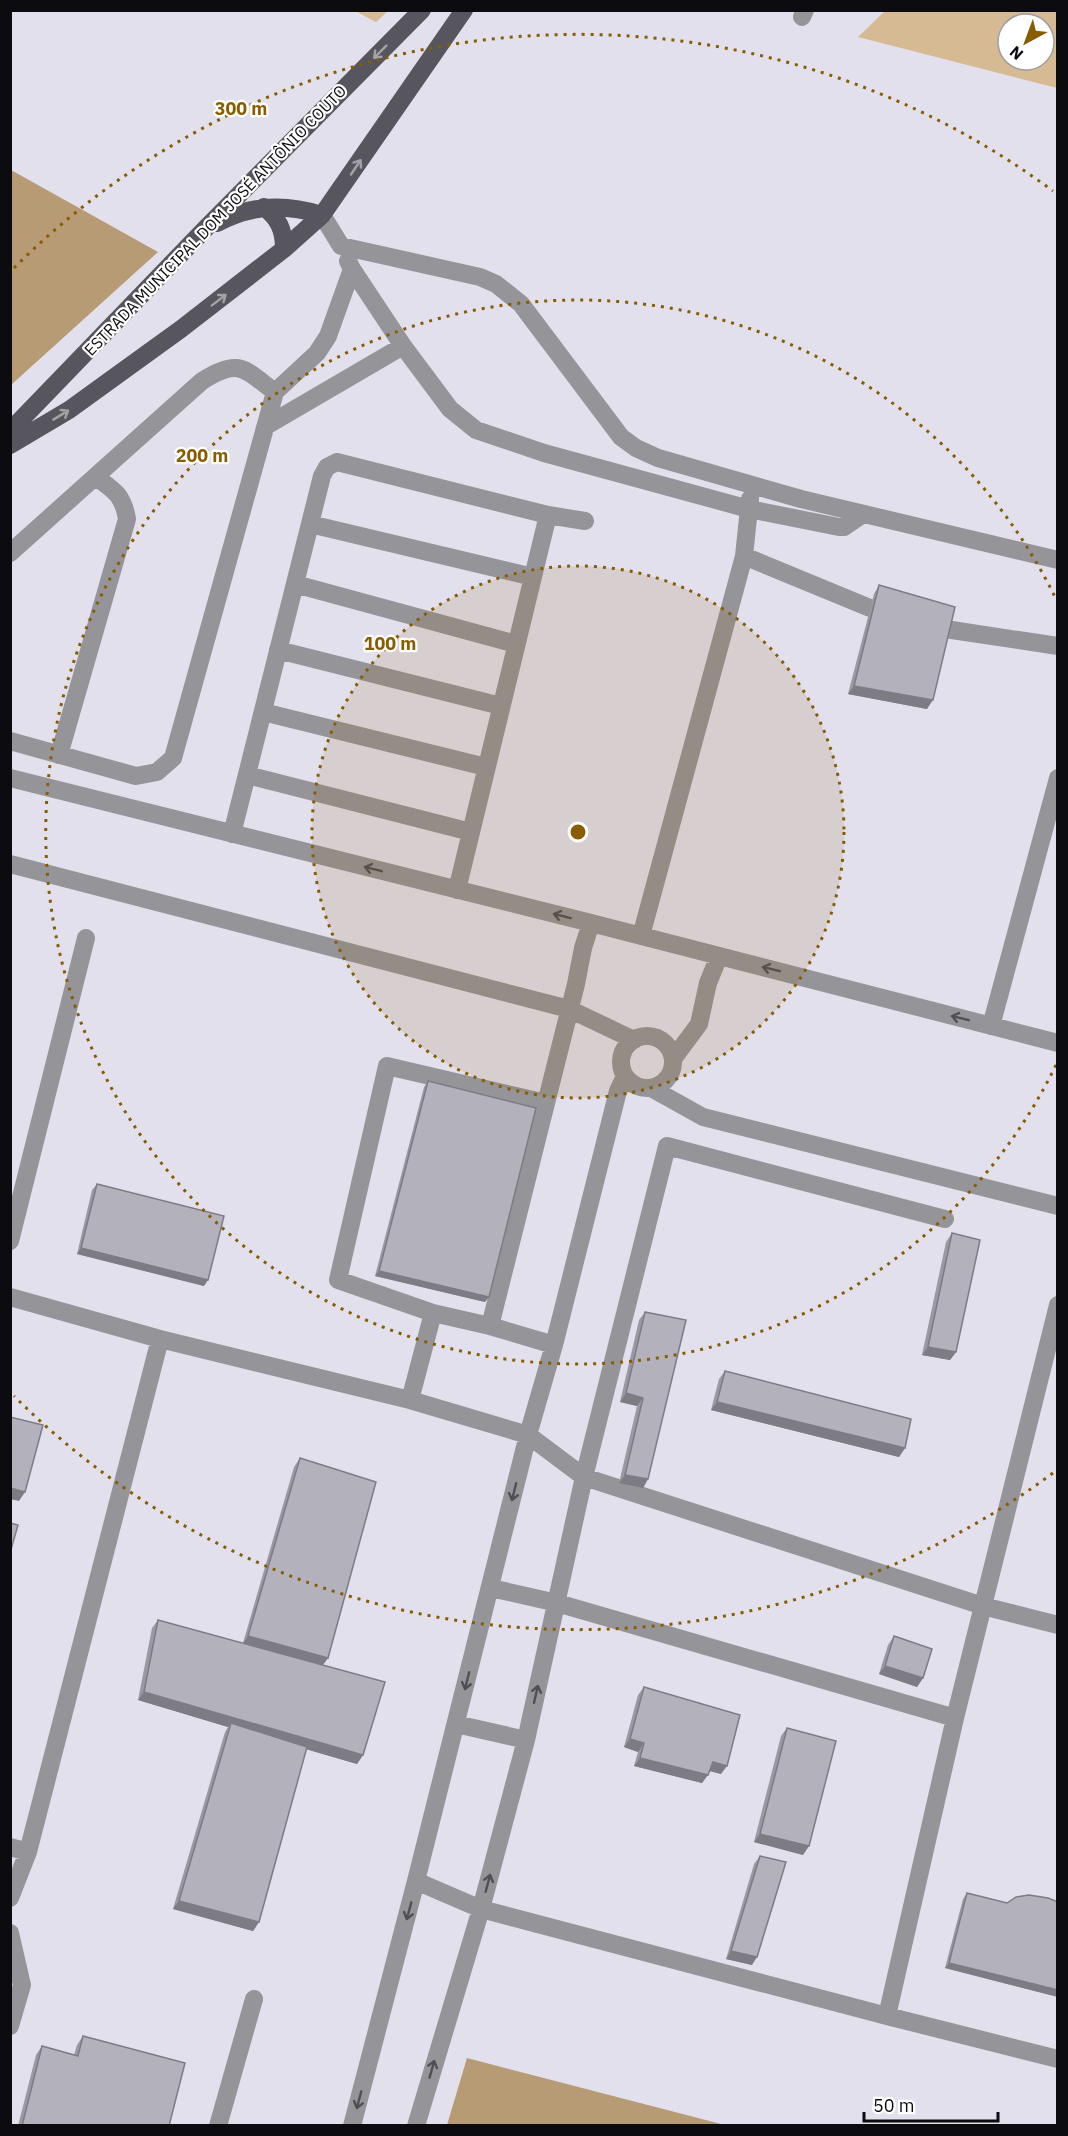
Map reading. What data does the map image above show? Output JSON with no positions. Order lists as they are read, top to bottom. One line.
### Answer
{"streets":{"main road":["ESTRADA MUNICIPAL DOM JOSÉ ANTÔNIO COUTO"]},"scale_bar":"50 m","north":"bottom left","rings":["300 m","200 m","100 m"]}
